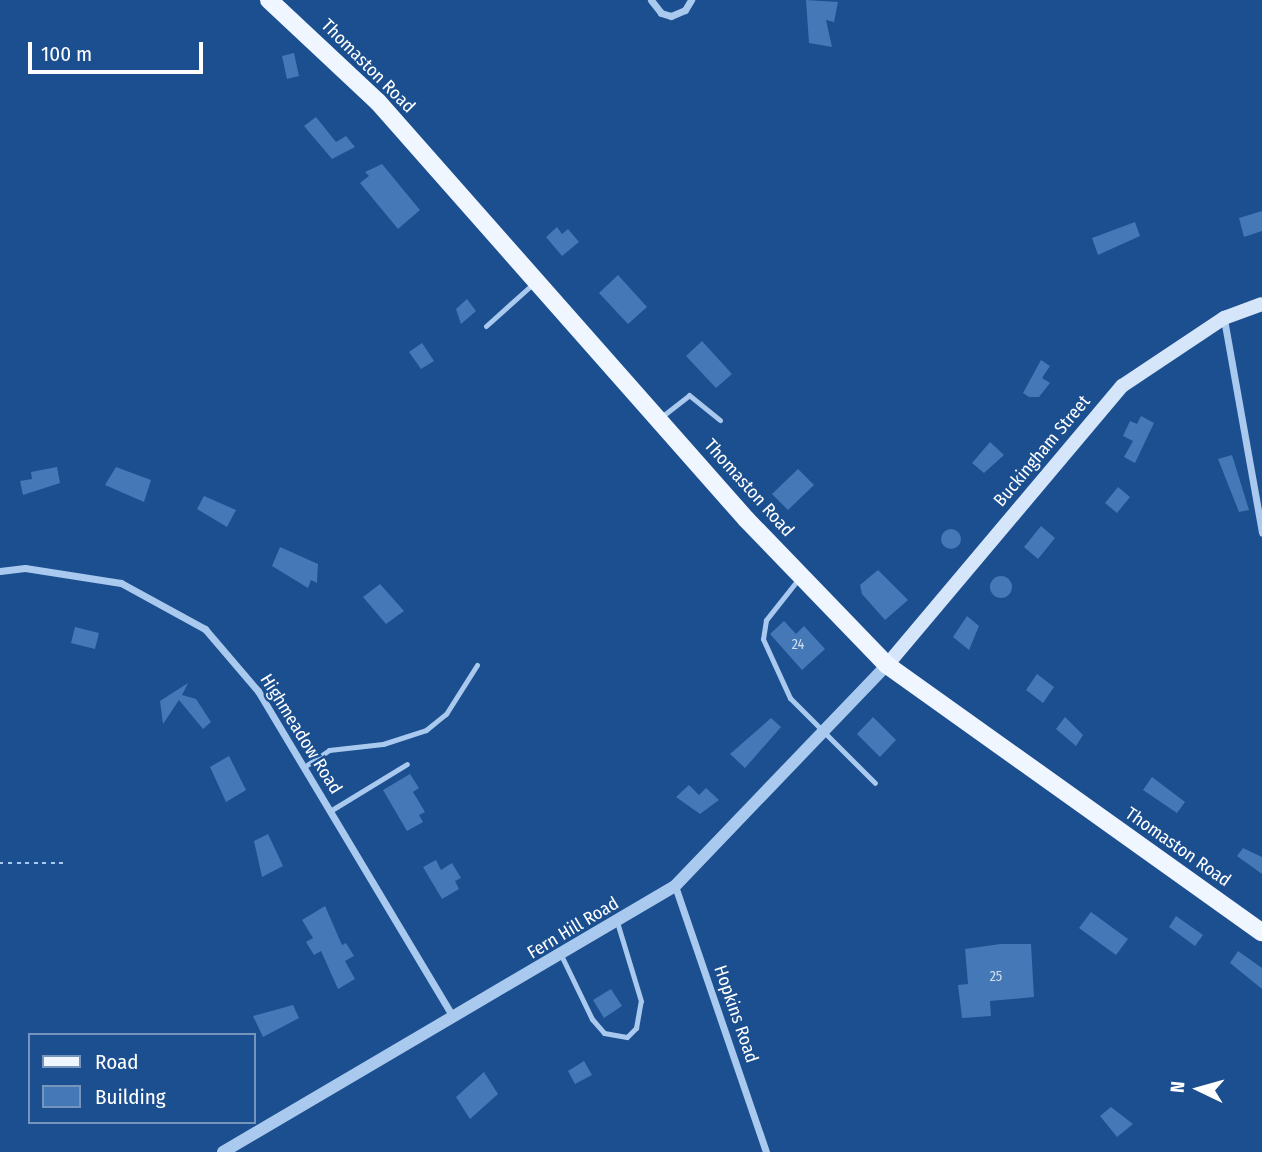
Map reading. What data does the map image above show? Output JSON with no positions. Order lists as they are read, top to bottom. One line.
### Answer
{"streets":{"main road":["Thomaston Road","Buckingham Street"],"street":["Highmeadow Road","Fern Hill Road","Hopkins Road"]},"crossings":[["Thomaston Road","Buckingham Street"],["Thomaston Road","Fern Hill Road"],["Buckingham Street","Fern Hill Road"],["Highmeadow Road","Fern Hill Road"],["Fern Hill Road","Hopkins Road"]],"house_numbers":["24","25"],"legend":["Road","Building"],"scale_bar":"100 m","north":"left"}
